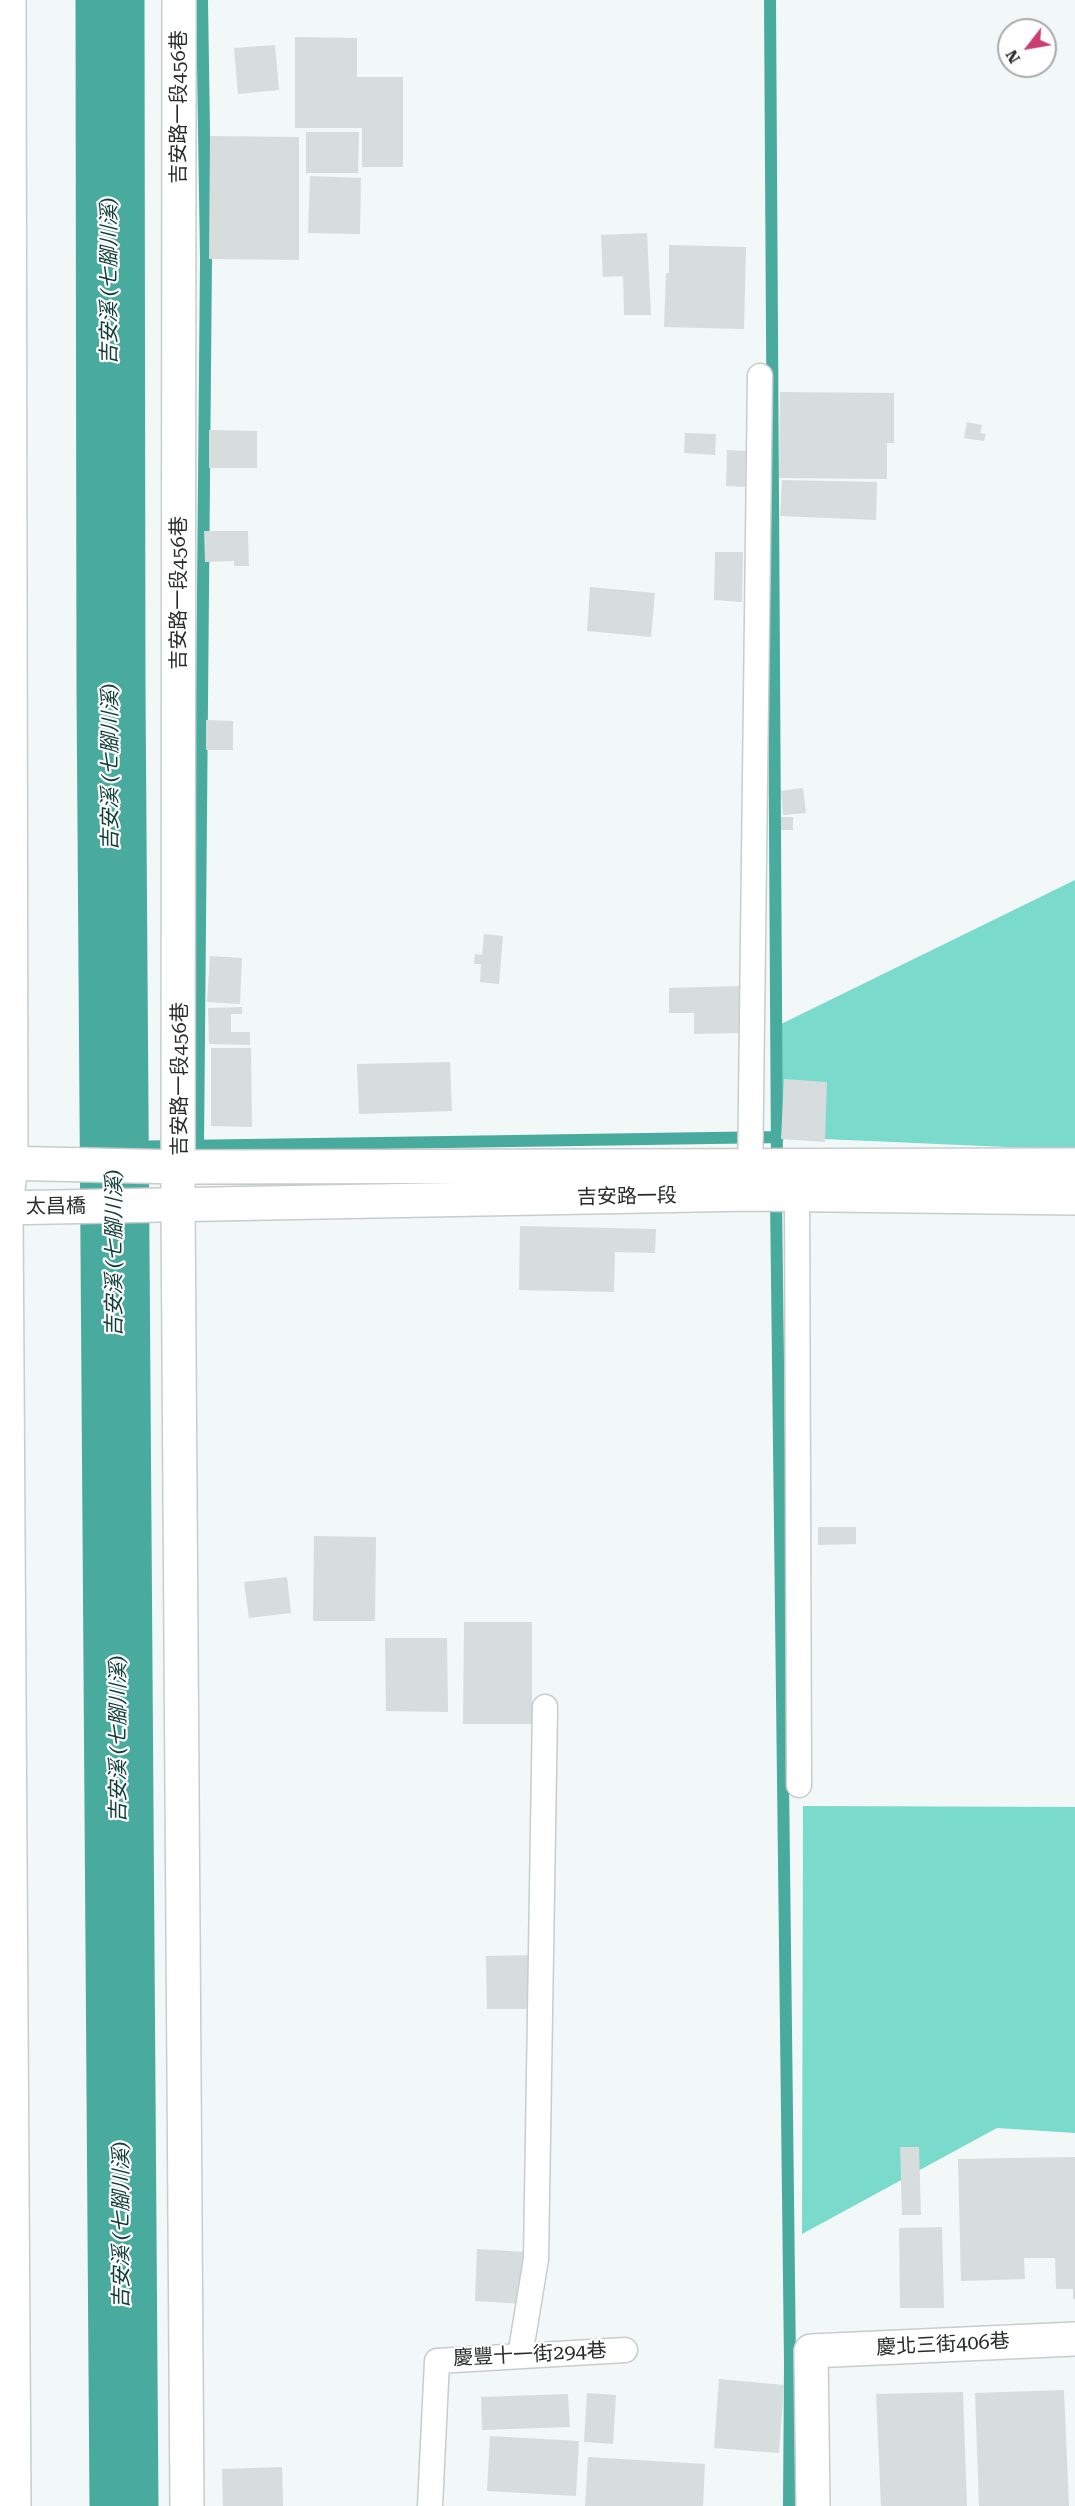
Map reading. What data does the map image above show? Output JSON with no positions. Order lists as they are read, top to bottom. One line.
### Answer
{"streets":{"street":["吉安路一段456巷","吉安路一段","太昌橋","慶北三街406巷"],"lane":["慶豐十一街294巷"]},"crossings":[["吉安路一段456巷","吉安路一段"],["吉安路一段456巷","太昌橋"],["吉安路一段","太昌橋"]],"water":["吉安溪 (七腳川溪)"],"north":"bottom left"}
